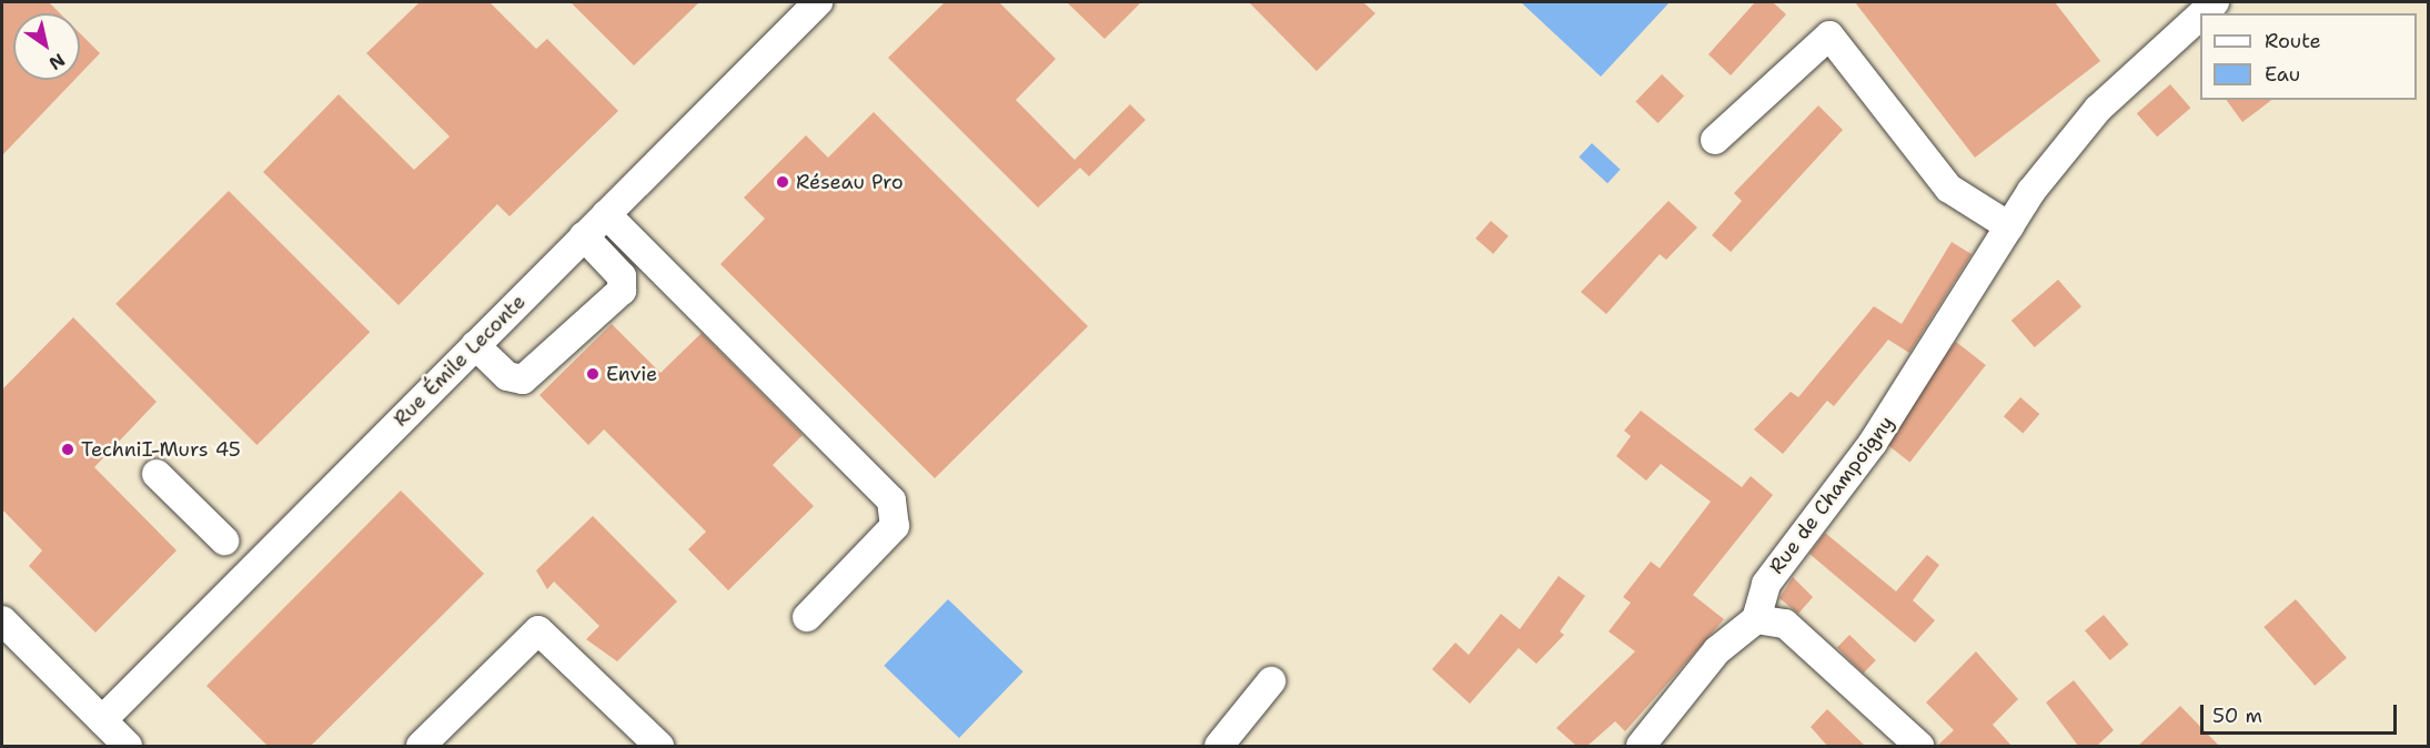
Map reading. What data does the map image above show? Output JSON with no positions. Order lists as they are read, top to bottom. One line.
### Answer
{"streets":{"street":["Rue Émile Leconte","Rue de Champoigny"]},"places":["Réseau Pro","Envie","TechniI-Murs 45"],"legend":["Route","Eau"],"scale_bar":"50 m","north":"bottom right"}
